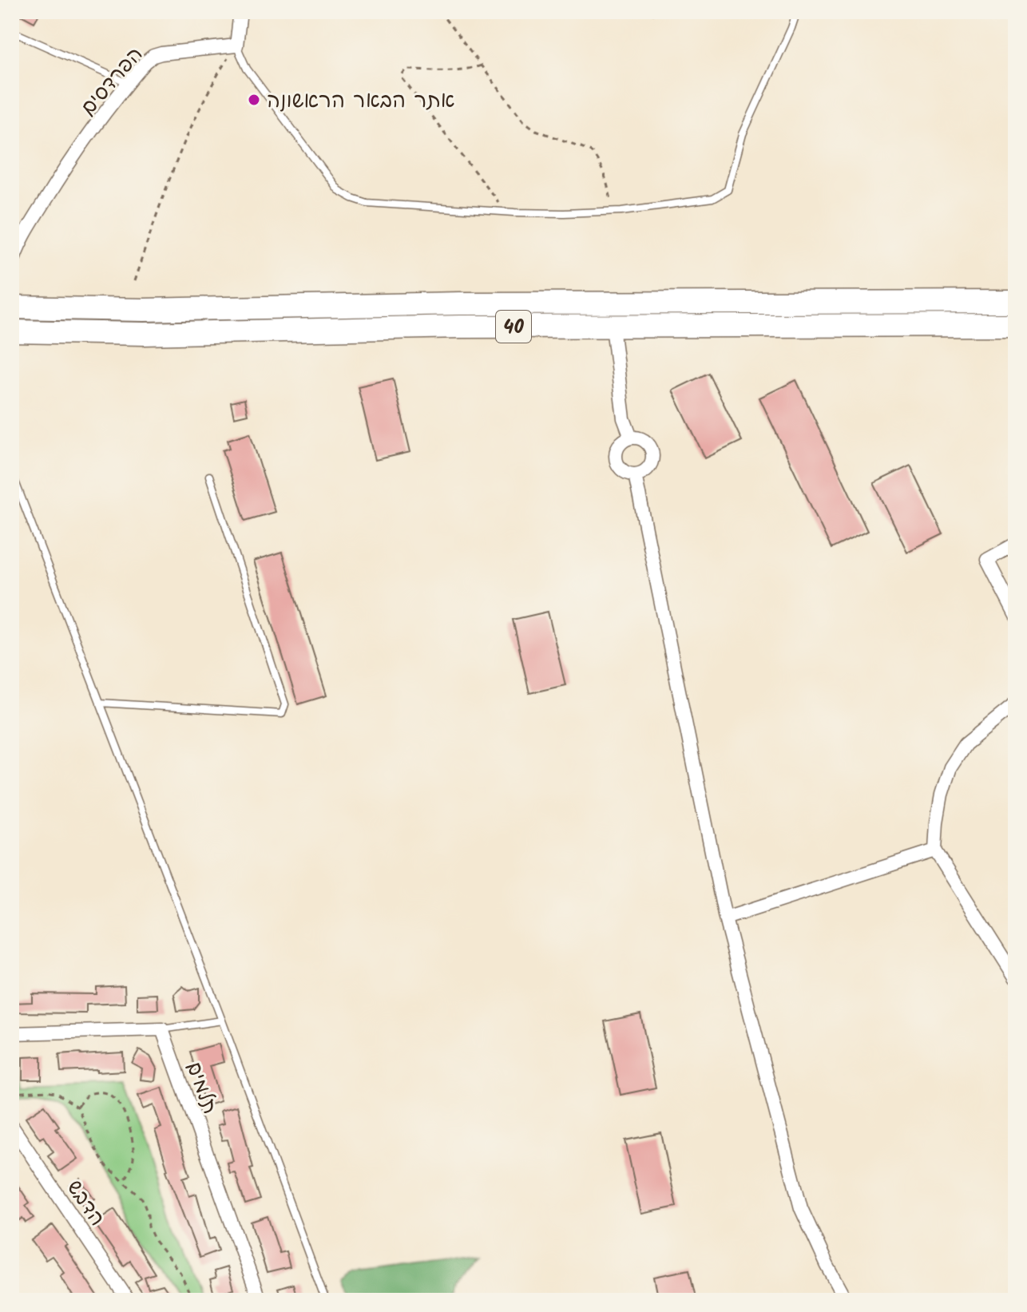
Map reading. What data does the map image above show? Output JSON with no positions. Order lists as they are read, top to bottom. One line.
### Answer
{"streets":{"highway":["40"],"street":["הפרדסים","תלמים","הדבש"]},"places":["אתר הבאר הראשונה"]}
